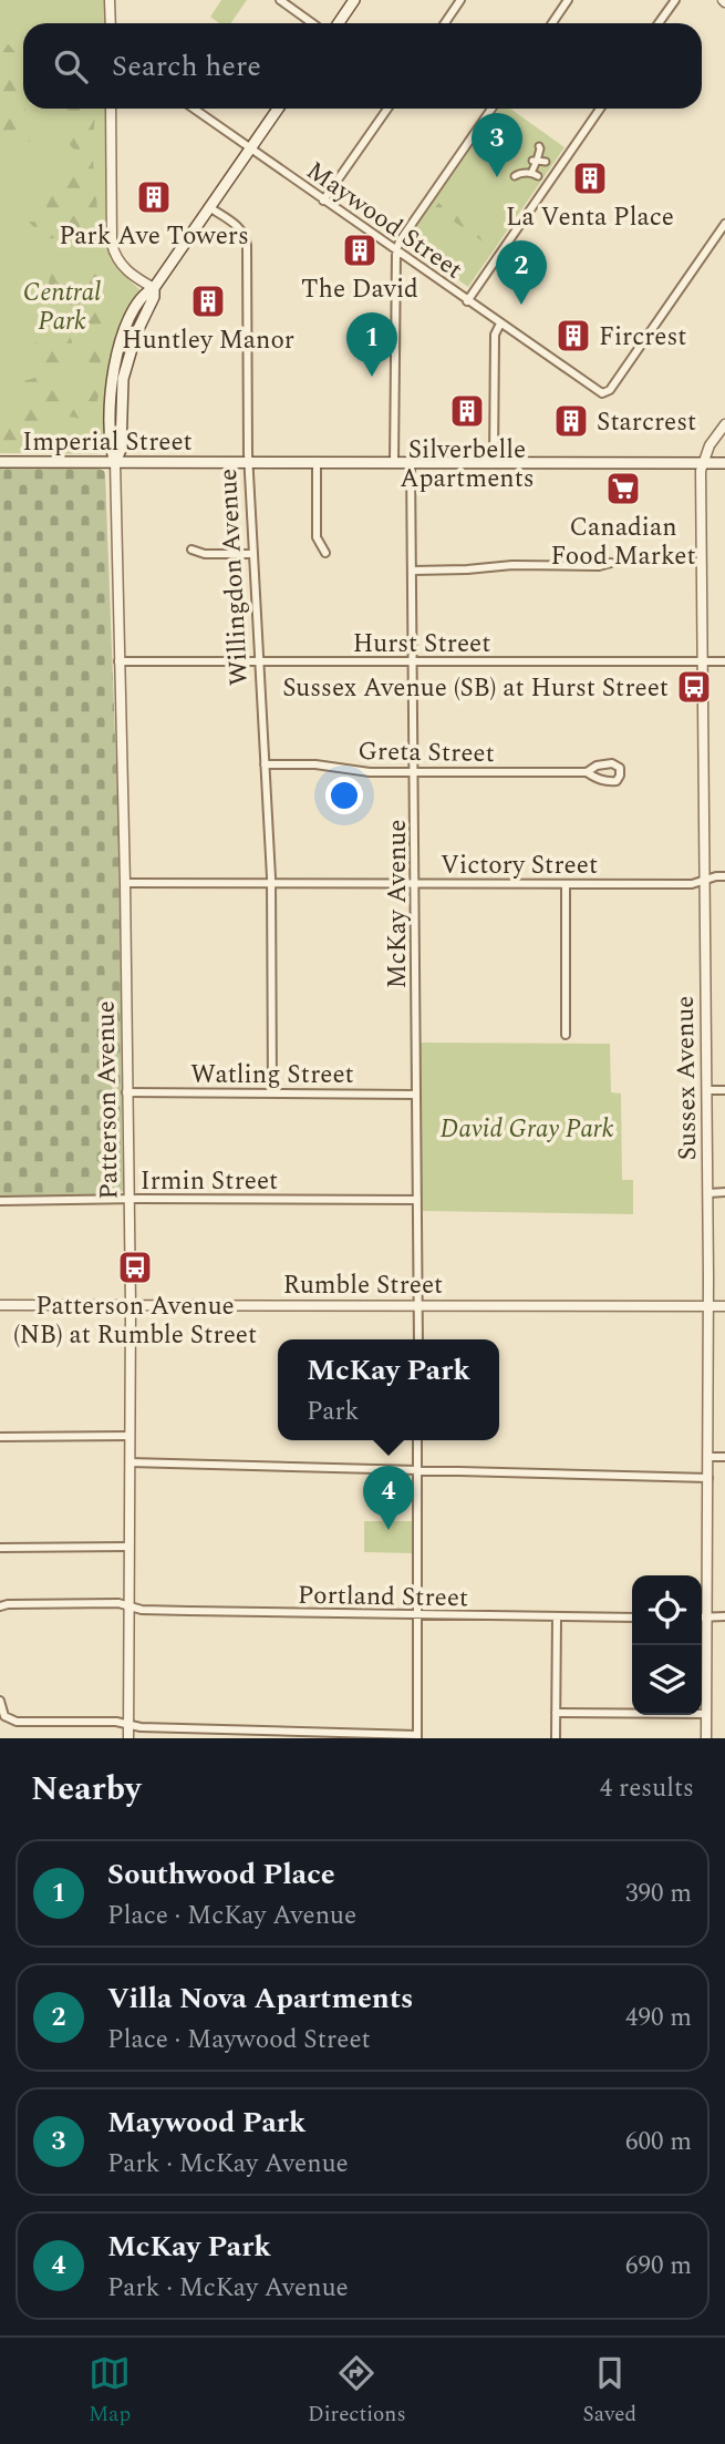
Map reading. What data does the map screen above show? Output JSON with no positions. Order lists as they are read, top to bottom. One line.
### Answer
{"streets":{"main road":["Imperial Street"],"street":["Maywood Street","Willingdon Avenue","Hurst Street","Greta Street","Victory Street","McKay Avenue","Watling Street","Sussex Avenue","Patterson Avenue","Irmin Street","Rumble Street","Portland Street"]},"crossings":[["Imperial Street","Willingdon Avenue"],["Imperial Street","McKay Avenue"],["Imperial Street","Sussex Avenue"],["Imperial Street","Patterson Avenue"],["Willingdon Avenue","Hurst Street"],["Willingdon Avenue","Greta Street"],["Willingdon Avenue","Victory Street"],["Willingdon Avenue","Watling Street"],["Hurst Street","McKay Avenue"],["Hurst Street","Sussex Avenue"],["Hurst Street","Patterson Avenue"],["Greta Street","McKay Avenue"],["Victory Street","McKay Avenue"],["Victory Street","Sussex Avenue"],["Victory Street","Patterson Avenue"],["McKay Avenue","Watling Street"],["McKay Avenue","Irmin Street"],["McKay Avenue","Rumble Street"],["Watling Street","Patterson Avenue"],["Sussex Avenue","Rumble Street"],["Patterson Avenue","Irmin Street"],["Patterson Avenue","Rumble Street"],["Patterson Avenue","Portland Street"]],"parks":["Central Park","David Gray Park"],"places":{"building":["La Venta Place","Park Ave Towers","The David","Huntley Manor","Fircrest","Silverbelle Apartments","Starcrest"],"supermarket":["Canadian Food Market"],"bus stop":["Sussex Avenue (SB) at Hurst Street","Patterson Avenue (NB) at Rumble Street"]},"page":{"search":"Search here","pins":["3","2","1","4"],"popup":["McKay Park","Park"],"heading":["Nearby","4 results"],"list":[{"mark":"1","name":"Southwood Place","note":"Place · McKay Avenue","value":"390 m"},{"mark":"2","name":"Villa Nova Apartments","note":"Place · Maywood Street","value":"490 m"},{"mark":"3","name":"Maywood Park","note":"Park · McKay Avenue","value":"600 m"},{"mark":"4","name":"McKay Park","note":"Park · McKay Avenue","value":"690 m"}],"nav":["Map","Directions","Saved"]}}
